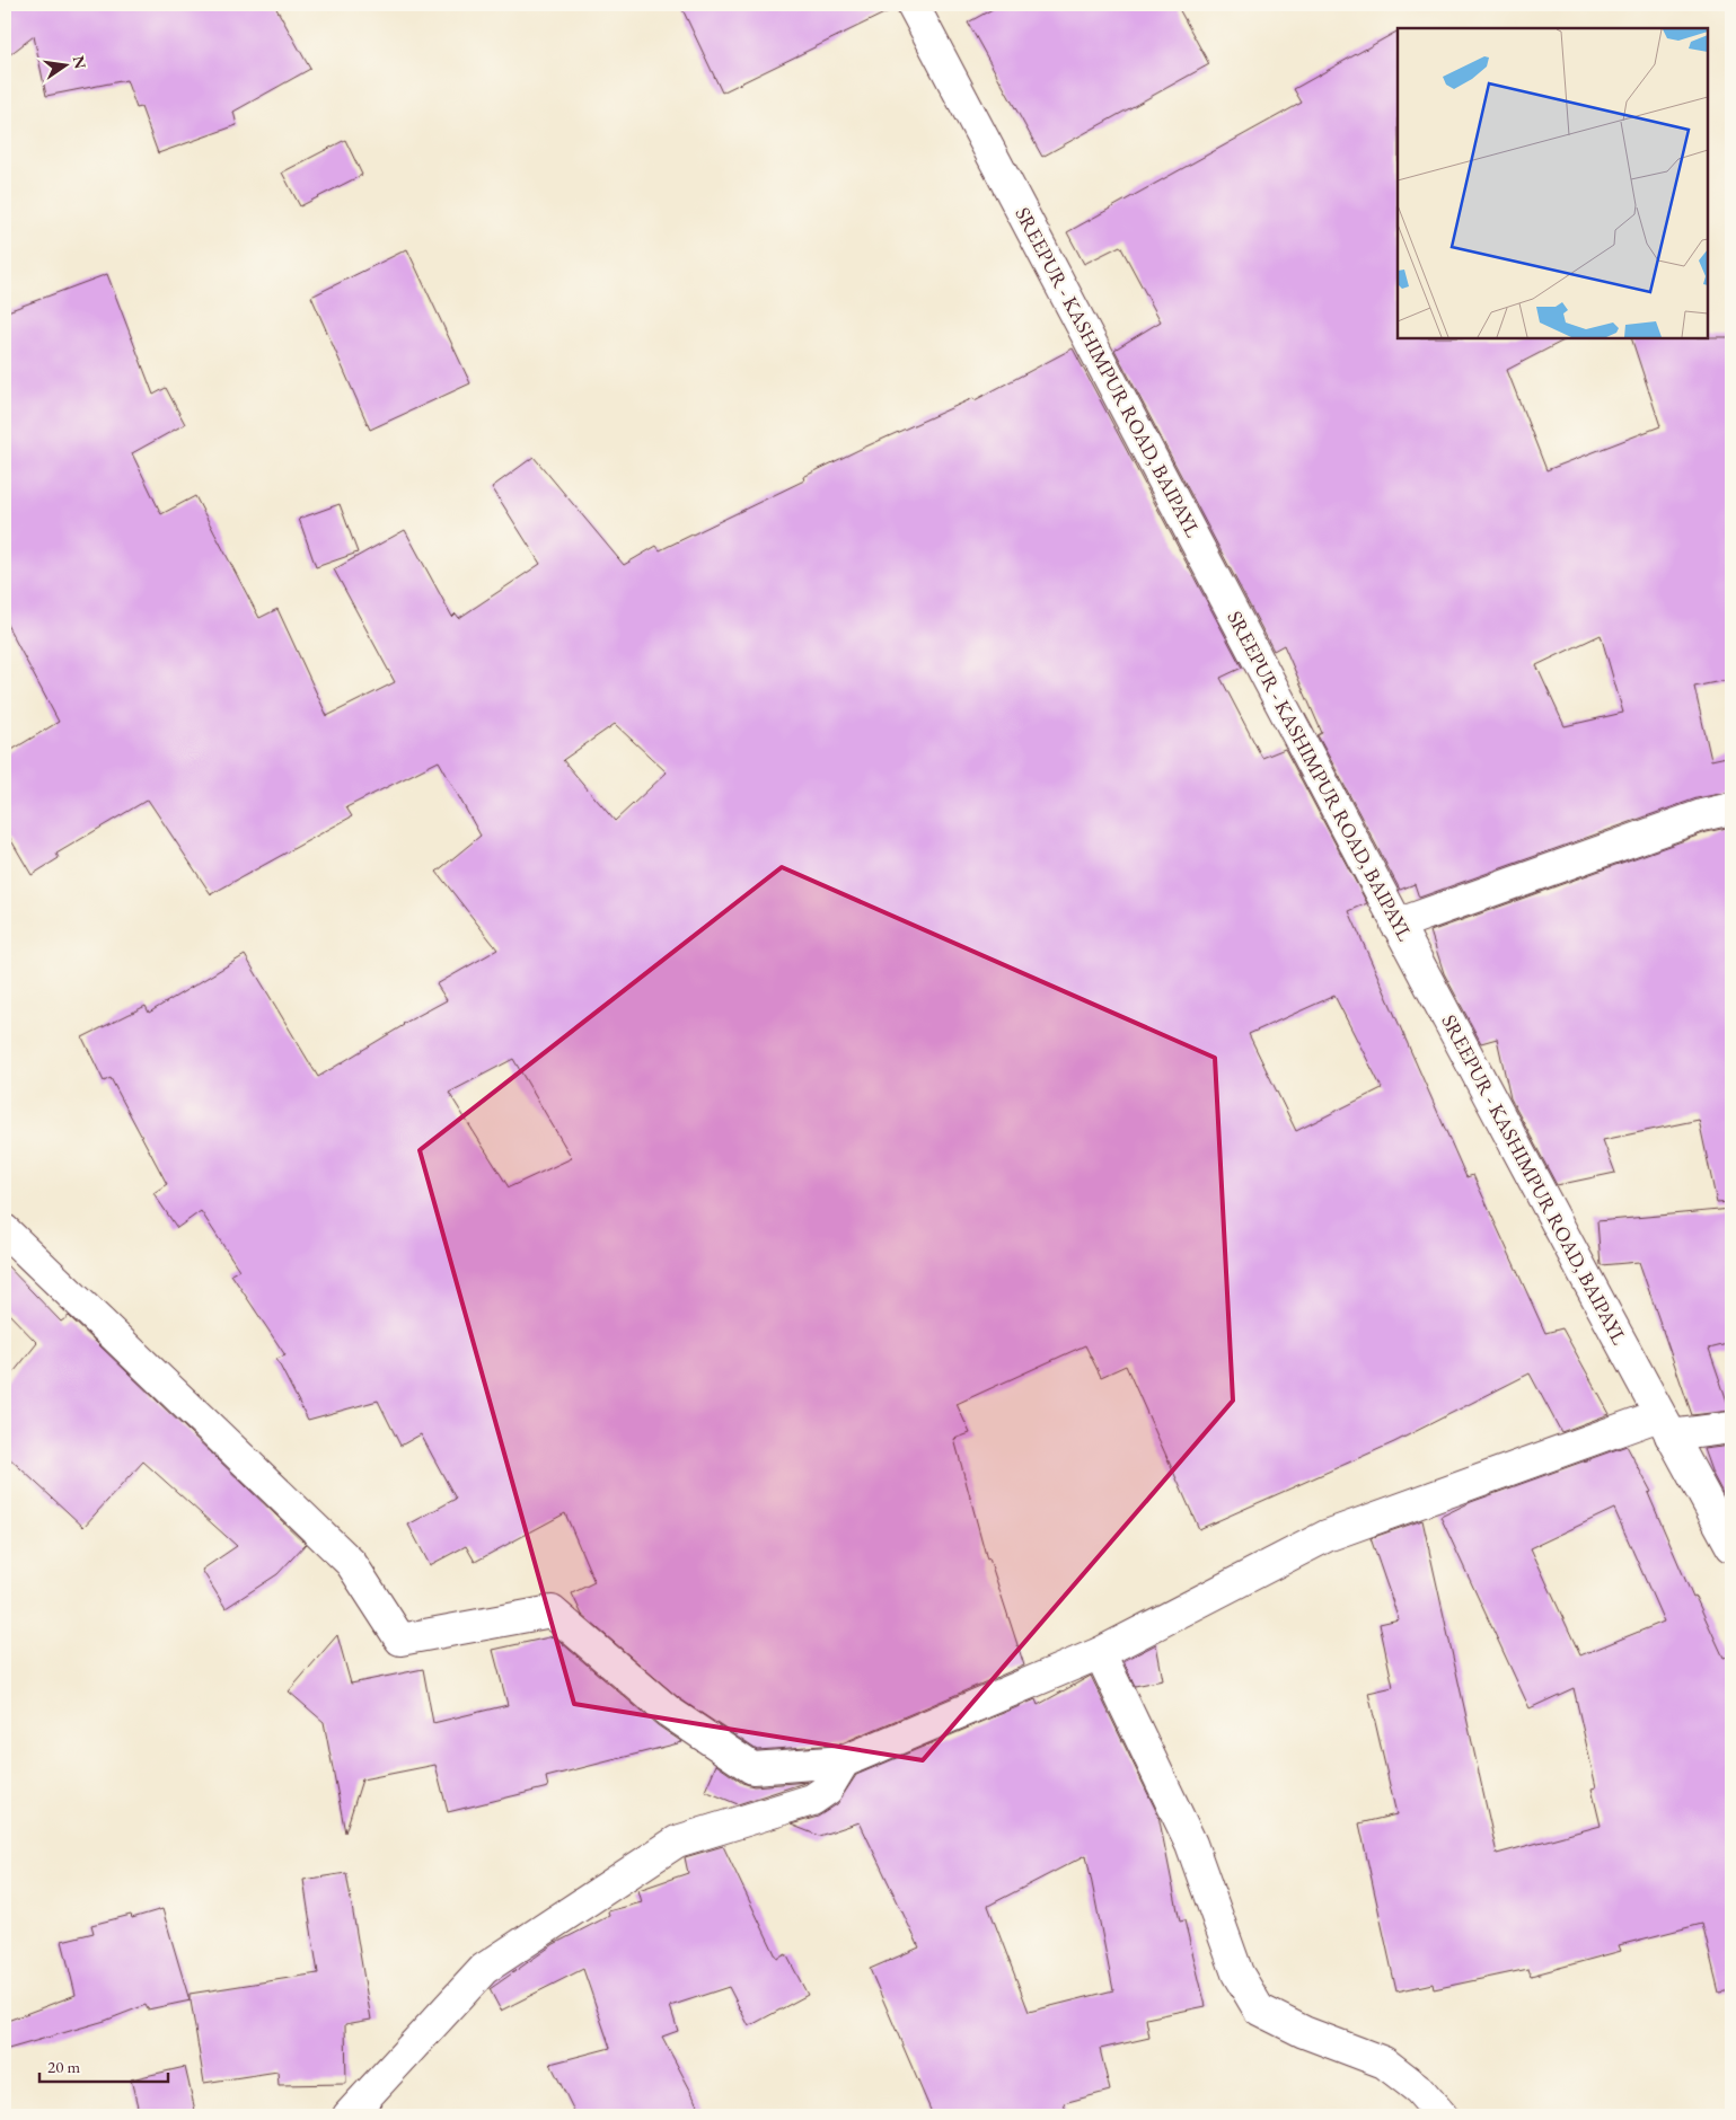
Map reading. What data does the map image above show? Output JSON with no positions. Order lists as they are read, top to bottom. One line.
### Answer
{"streets":{"street":["SREEPUR - KASHIMPUR ROAD, BAIPAYL"]},"scale_bar":"20 m","north":"right"}
